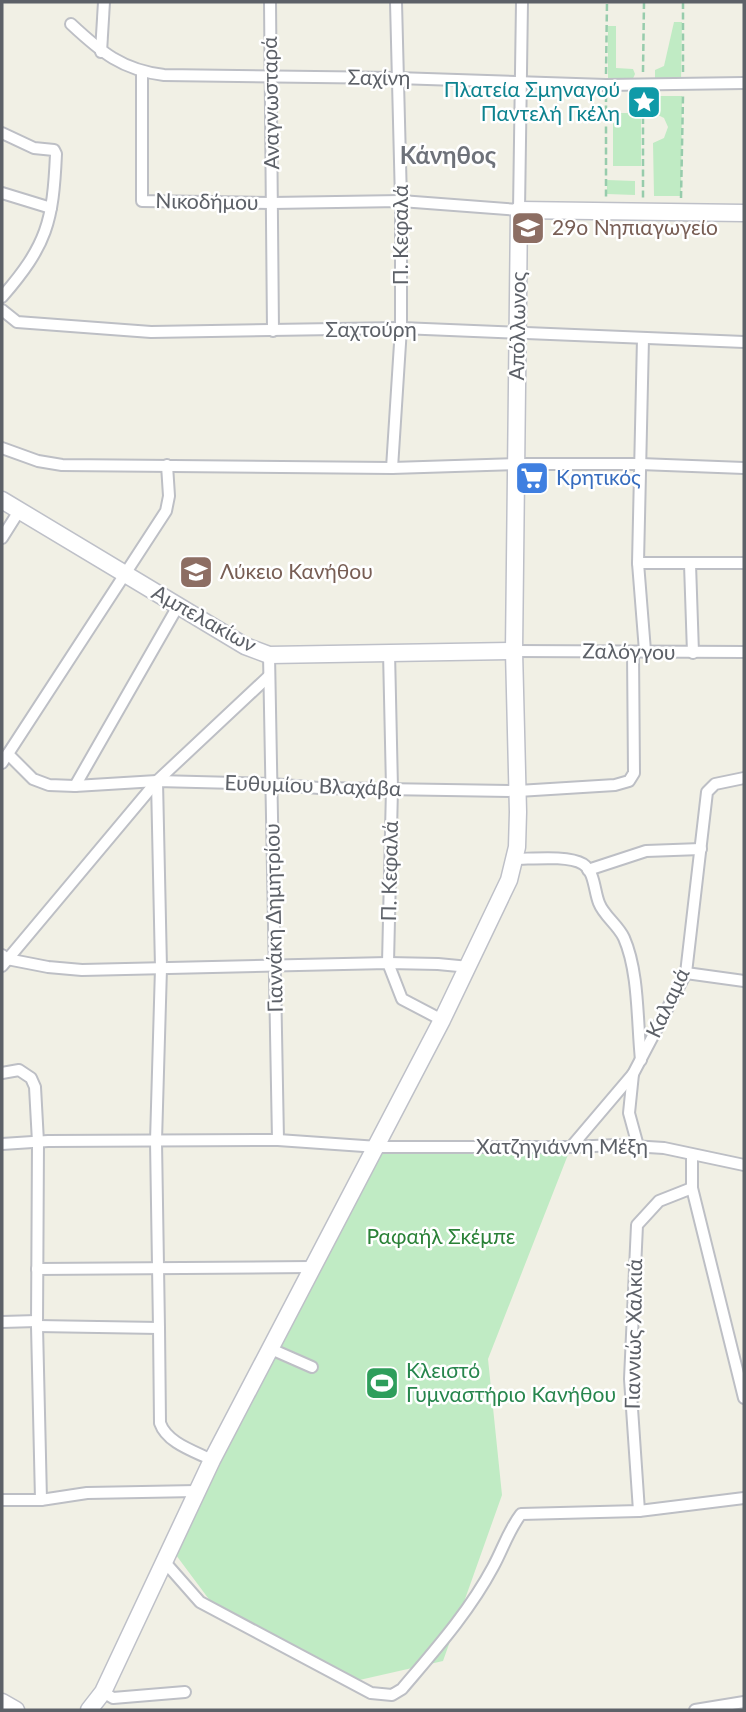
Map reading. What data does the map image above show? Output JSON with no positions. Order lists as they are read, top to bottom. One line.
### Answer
{"streets":{"street":["Σαχίνη","Αναγνωσταρά","Νικοδήμου","Π. Κεφαλά","Απόλλωνος","Σαχτούρη","Αμπελακίων","Ζαλόγγου","Ευθυμίου Βλαχάβα","Γιαννάκη Δημητρίου","Καλαμά","Χατζηγιάννη Μέξη","Γιαννιώς Χαλκιά"]},"crossings":[["Σαχίνη","Αναγνωσταρά"],["Σαχίνη","Νικοδήμου"],["Σαχίνη","Π. Κεφαλά"],["Σαχίνη","Απόλλωνος"],["Αναγνωσταρά","Νικοδήμου"],["Αναγνωσταρά","Σαχτούρη"],["Νικοδήμου","Π. Κεφαλά"],["Νικοδήμου","Απόλλωνος"],["Π. Κεφαλά","Απόλλωνος"],["Π. Κεφαλά","Σαχτούρη"],["Π. Κεφαλά","Αμπελακίων"],["Π. Κεφαλά","Ευθυμίου Βλαχάβα"],["Απόλλωνος","Σαχτούρη"],["Απόλλωνος","Αμπελακίων"],["Απόλλωνος","Ζαλόγγου"],["Απόλλωνος","Ευθυμίου Βλαχάβα"],["Απόλλωνος","Χατζηγιάννη Μέξη"],["Αμπελακίων","Ζαλόγγου"],["Αμπελακίων","Γιαννάκη Δημητρίου"],["Ζαλόγγου","Ευθυμίου Βλαχάβα"],["Ευθυμίου Βλαχάβα","Γιαννάκη Δημητρίου"],["Γιαννάκη Δημητρίου","Χατζηγιάννη Μέξη"],["Καλαμά","Χατζηγιάννη Μέξη"]],"districts":["Κάνηθος"],"parks":["Ραφαήλ Σκέμπε"],"places":{"place":["Πλατεία Σμηναγού Παντελή Γκέλη"],"school or university":["29ο Νηπιαγωγείο","Λύκειο Κανήθου"],"supermarket":["Κρητικός"],"sports":["Κλειστό Γυμναστήριο Κανήθου"]}}
